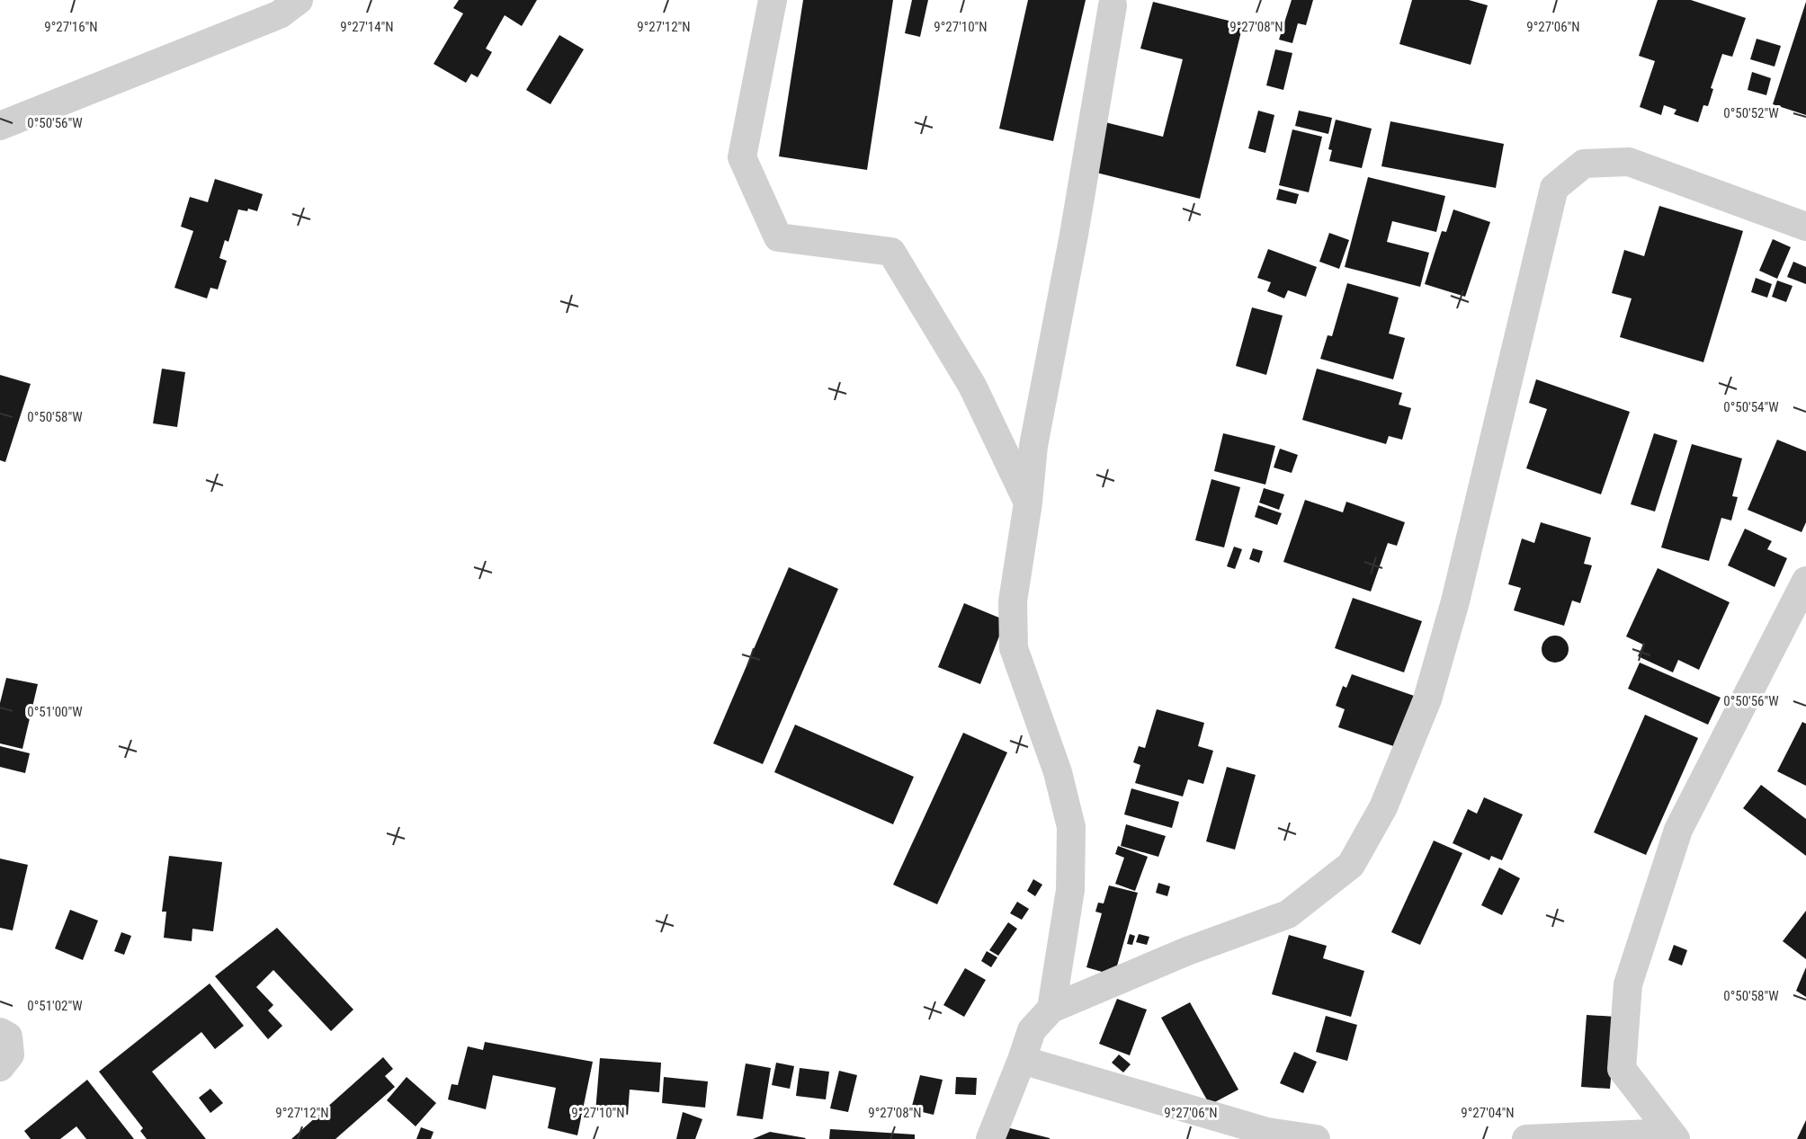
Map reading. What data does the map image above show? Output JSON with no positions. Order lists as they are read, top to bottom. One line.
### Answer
{"coordinates":["9°27'16\"N","9°27'14\"N","9°27'12\"N","9°27'10\"N","9°27'08\"N","9°27'06\"N","0°50'52\"W","0°50'56\"W","0°50'54\"W","0°50'58\"W","0°51'00\"W","0°51'02\"W","9°27'04\"N"]}
